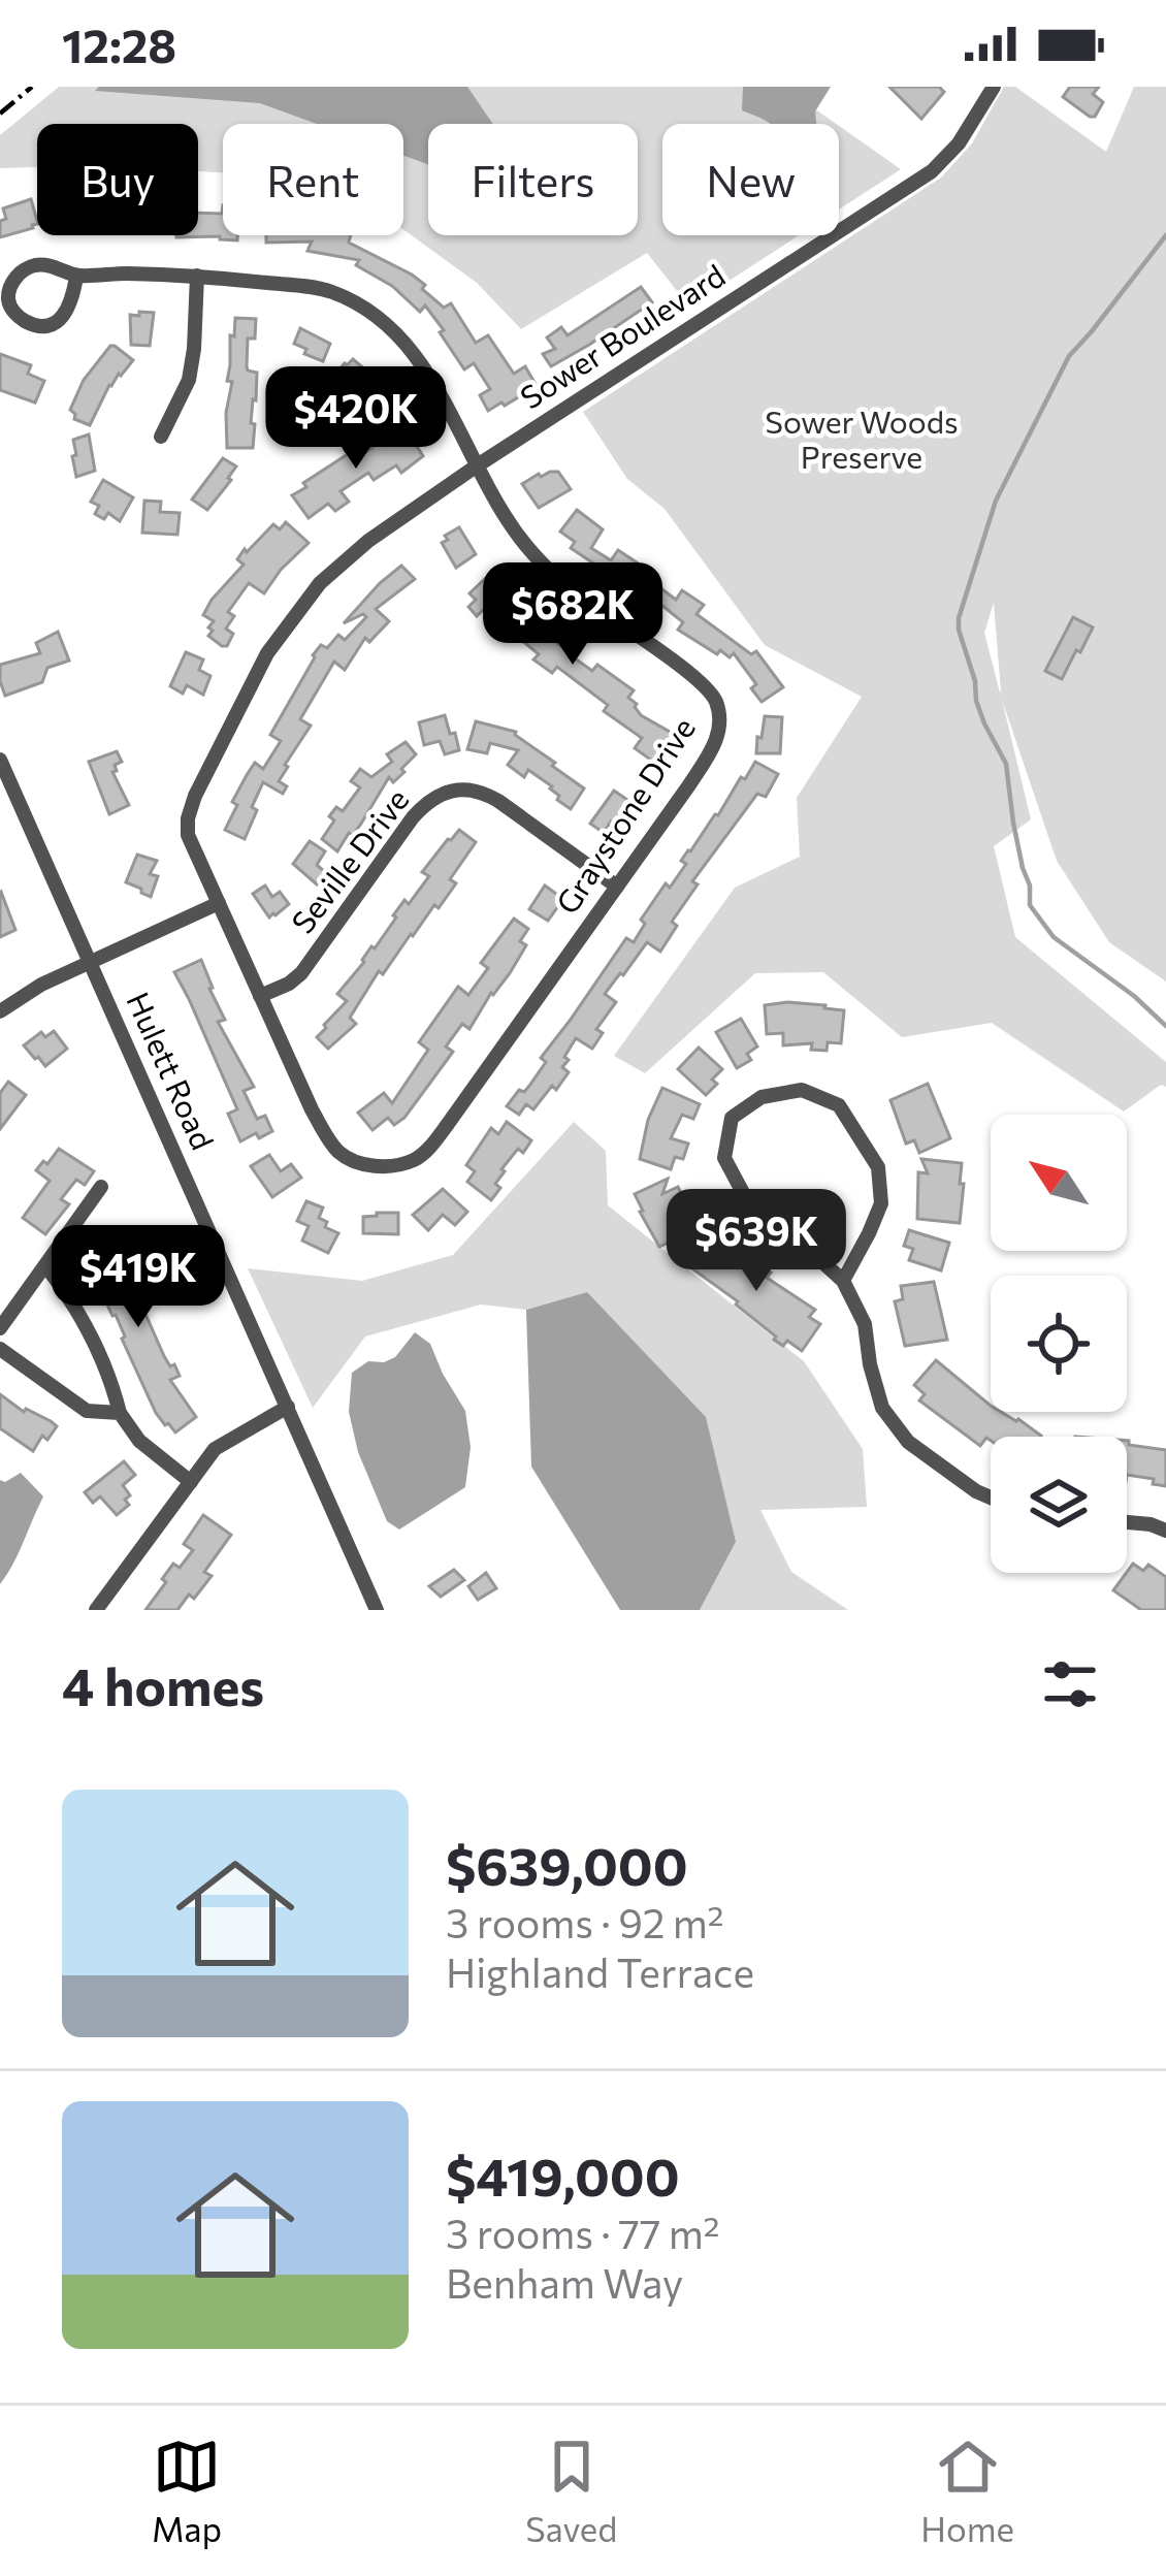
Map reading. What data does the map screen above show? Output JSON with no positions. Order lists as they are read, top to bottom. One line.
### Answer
{"streets":{"street":["Sower Boulevard","Graystone Drive","Seville Drive","Hulett Road"]},"crossings":[["Sower Boulevard","Graystone Drive"],["Graystone Drive","Seville Drive"]],"parks":["Sower Woods Preserve"],"north":"top left","page":{"status":"12:28","chip":["Buy","Rent","Filters","New"],"price":["$420K","$682K","$639K","$419K"],"heading":"4 homes","list":[{"name":"$639,000","note":"3 rooms · 92 m² · Highland Terrace"},{"name":"$419,000","note":"3 rooms · 77 m² · Benham Way"}],"tabs":["Map","Saved","Home"]}}
